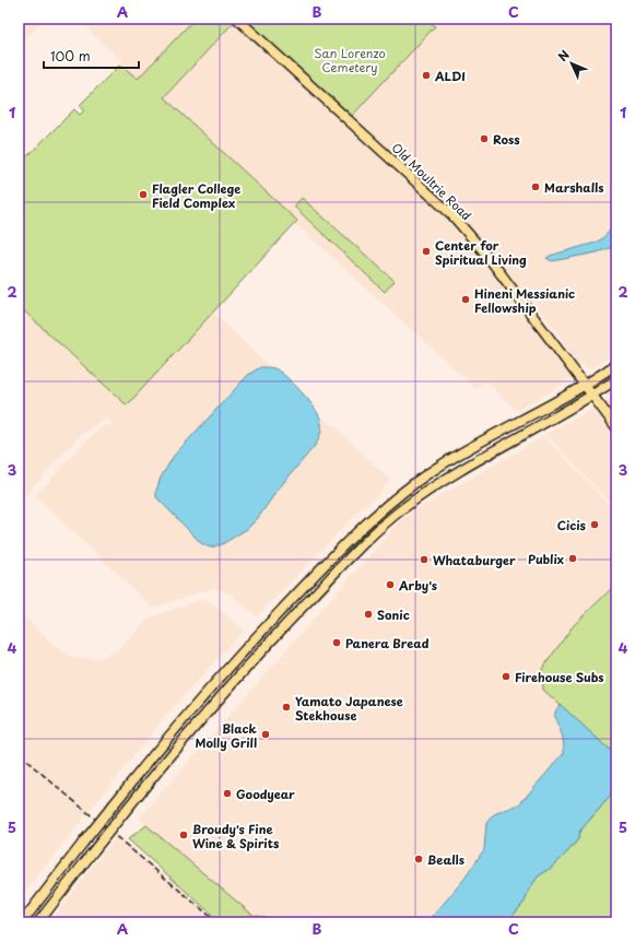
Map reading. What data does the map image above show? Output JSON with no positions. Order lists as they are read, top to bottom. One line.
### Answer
{"streets":{"main road":["Old Moultrie Road"]},"parks":["San Lorenzo Cemetery"],"places":["ALDI","Ross","Marshalls","Flagler College Field Complex","Center for Spiritual Living","Hineni Messianic Fellowship","Cicis","Publix","Whataburger","Arby's","Sonic","Panera Bread","Firehouse Subs","Yamato Japanese Stekhouse","Black Molly Grill","Goodyear","Broudy's Fine Wine & Spirits","Bealls"],"scale_bar":"100 m","north":"top left","grid":{"columns":["A","B","C"],"rows":["1","2","3","4","5"]}}
